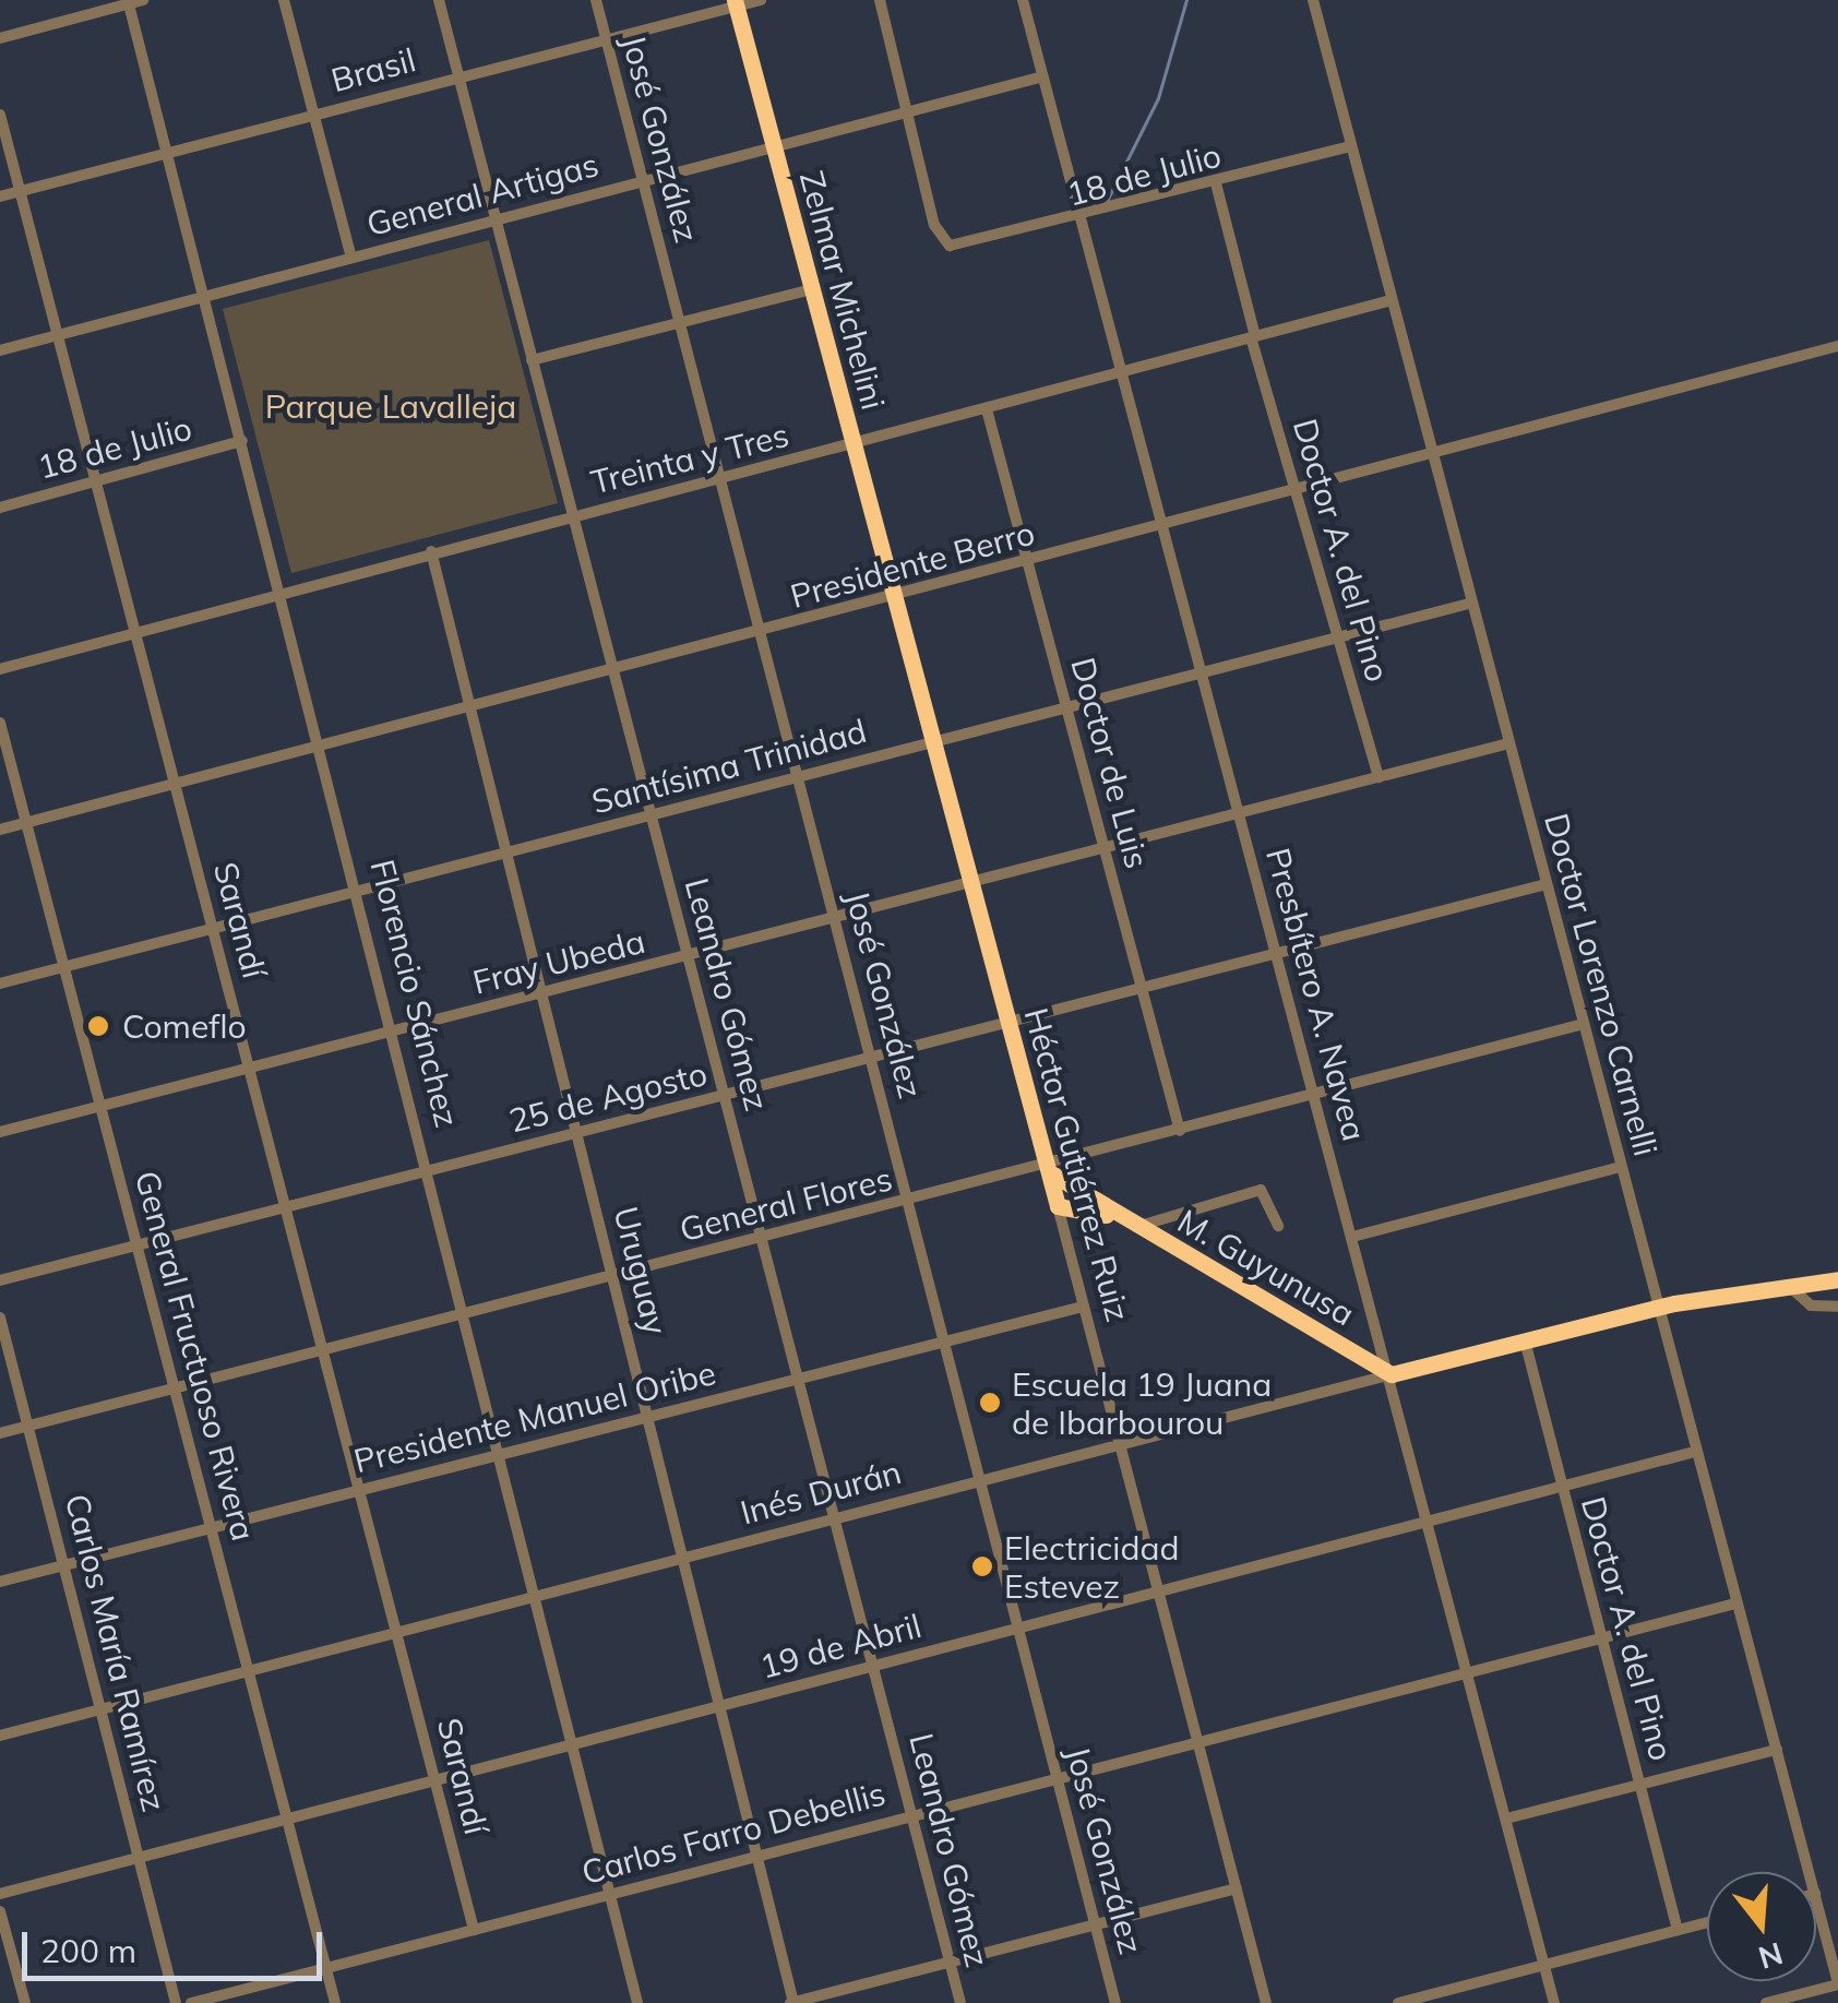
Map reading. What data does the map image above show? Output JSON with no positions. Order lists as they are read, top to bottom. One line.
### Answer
{"streets":{"highway":["Zelmar Michelini","Héctor Gutiérrez Ruiz","M. Guyunusa","Inés Durán"],"street":["Brasil","José González","18 de Julio","General Artigas","Treinta y Tres","Doctor A. del Pino","Presidente Berro","Doctor de Luis","Santísima Trinidad","Sarandí","Fray Ubeda","Doctor Lorenzo Carnelli","Florencio Sánchez","Leandro Gómez","Presbítero A. Navea","25 de Agosto","General Flores","Uruguay","General Fructuoso Rivera","Presidente Manuel Oribe","19 de Abril","Carlos María Ramírez","Carlos Farro Debellis"]},"crossings":[["Brasil","José González"],["Brasil","Zelmar Michelini"],["Brasil","Sarandí"],["Brasil","Florencio Sánchez"],["Brasil","Leandro Gómez"],["José González","General Artigas"],["José González","Treinta y Tres"],["José González","Presidente Berro"],["José González","Santísima Trinidad"],["José González","Fray Ubeda"],["José González","25 de Agosto"],["José González","General Flores"],["José González","Presidente Manuel Oribe"],["José González","Inés Durán"],["José González","19 de Abril"],["José González","Carlos Farro Debellis"],["18 de Julio","General Artigas"],["18 de Julio","Doctor A. del Pino"],["18 de Julio","Sarandí"],["18 de Julio","Doctor Lorenzo Carnelli"],["18 de Julio","Florencio Sánchez"],["18 de Julio","Presbítero A. Navea"],["General Artigas","Zelmar Michelini"],["General Artigas","Sarandí"],["General Artigas","Florencio Sánchez"],["General Artigas","Leandro Gómez"],["General Artigas","Presbítero A. Navea"],["Zelmar Michelini","Treinta y Tres"],["Zelmar Michelini","Presidente Berro"],["Zelmar Michelini","Héctor Gutiérrez Ruiz"],["Treinta y Tres","Doctor A. del Pino"],["Treinta y Tres","Doctor de Luis"],["Treinta y Tres","Sarandí"],["Treinta y Tres","Doctor Lorenzo Carnelli"],["Treinta y Tres","Florencio Sánchez"],["Treinta y Tres","Leandro Gómez"],["Treinta y Tres","Presbítero A. Navea"],["Treinta y Tres","Uruguay"],["Doctor A. del Pino","Presidente Berro"],["Doctor A. del Pino","Santísima Trinidad"],["Doctor A. del Pino","Fray Ubeda"],["Doctor A. del Pino","Inés Durán"],["Doctor A. del Pino","19 de Abril"],["Doctor A. del Pino","Carlos Farro Debellis"],["Presidente Berro","Doctor de Luis"],["Presidente Berro","Sarandí"],["Presidente Berro","Doctor Lorenzo Carnelli"],["Presidente Berro","Florencio Sánchez"],["Presidente Berro","Leandro Gómez"],["Presidente Berro","Presbítero A. Navea"],["Presidente Berro","Héctor Gutiérrez Ruiz"],["Presidente Berro","Uruguay"],["Presidente Berro","General Fructuoso Rivera"],["Doctor de Luis","Santísima Trinidad"],["Doctor de Luis","Fray Ubeda"],["Doctor de Luis","25 de Agosto"],["Doctor de Luis","General Flores"],["Santísima Trinidad","Sarandí"],["Santísima Trinidad","Doctor Lorenzo Carnelli"],["Santísima Trinidad","Florencio Sánchez"],["Santísima Trinidad","Leandro Gómez"],["Santísima Trinidad","Presbítero A. Navea"],["Santísima Trinidad","Héctor Gutiérrez Ruiz"],["Santísima Trinidad","Uruguay"],["Santísima Trinidad","General Fructuoso Rivera"],["Sarandí","Fray Ubeda"],["Sarandí","25 de Agosto"],["Sarandí","General Flores"],["Sarandí","Presidente Manuel Oribe"],["Sarandí","Inés Durán"],["Sarandí","19 de Abril"],["Sarandí","Carlos Farro Debellis"],["Fray Ubeda","Doctor Lorenzo Carnelli"],["Fray Ubeda","Florencio Sánchez"],["Fray Ubeda","Leandro Gómez"],["Fray Ubeda","Presbítero A. Navea"],["Fray Ubeda","Héctor Gutiérrez Ruiz"],["Fray Ubeda","Uruguay"],["Fray Ubeda","General Fructuoso Rivera"],["Doctor Lorenzo Carnelli","25 de Agosto"],["Doctor Lorenzo Carnelli","General Flores"],["Doctor Lorenzo Carnelli","Inés Durán"],["Doctor Lorenzo Carnelli","19 de Abril"],["Doctor Lorenzo Carnelli","Carlos Farro Debellis"],["Florencio Sánchez","25 de Agosto"],["Florencio Sánchez","General Flores"],["Florencio Sánchez","Presidente Manuel Oribe"],["Florencio Sánchez","Inés Durán"],["Florencio Sánchez","19 de Abril"],["Florencio Sánchez","Carlos Farro Debellis"],["Leandro Gómez","25 de Agosto"],["Leandro Gómez","General Flores"],["Leandro Gómez","Presidente Manuel Oribe"],["Leandro Gómez","Inés Durán"],["Leandro Gómez","19 de Abril"],["Leandro Gómez","Carlos Farro Debellis"],["Presbítero A. Navea","25 de Agosto"],["Presbítero A. Navea","General Flores"],["Presbítero A. Navea","M. Guyunusa"],["Presbítero A. Navea","Inés Durán"],["Presbítero A. Navea","19 de Abril"],["Presbítero A. Navea","Carlos Farro Debellis"],["25 de Agosto","Héctor Gutiérrez Ruiz"],["25 de Agosto","Uruguay"],["25 de Agosto","General Fructuoso Rivera"],["Héctor Gutiérrez Ruiz","General Flores"],["Héctor Gutiérrez Ruiz","M. Guyunusa"],["Héctor Gutiérrez Ruiz","Presidente Manuel Oribe"],["Héctor Gutiérrez Ruiz","Inés Durán"],["Héctor Gutiérrez Ruiz","19 de Abril"],["Héctor Gutiérrez Ruiz","Carlos Farro Debellis"],["General Flores","M. Guyunusa"],["General Flores","Uruguay"],["General Flores","General Fructuoso Rivera"],["General Flores","Carlos María Ramírez"],["M. Guyunusa","Inés Durán"],["Uruguay","Presidente Manuel Oribe"],["Uruguay","Inés Durán"],["Uruguay","19 de Abril"],["Uruguay","Carlos Farro Debellis"],["General Fructuoso Rivera","Presidente Manuel Oribe"],["General Fructuoso Rivera","Inés Durán"],["General Fructuoso Rivera","19 de Abril"],["General Fructuoso Rivera","Carlos Farro Debellis"],["Presidente Manuel Oribe","Carlos María Ramírez"],["Inés Durán","Carlos María Ramírez"],["19 de Abril","Carlos María Ramírez"]],"parks":["Parque Lavalleja"],"places":["Comeflo","Escuela 19 Juana de Ibarbourou","Electricidad Estevez"],"scale_bar":"200 m","north":"bottom"}
